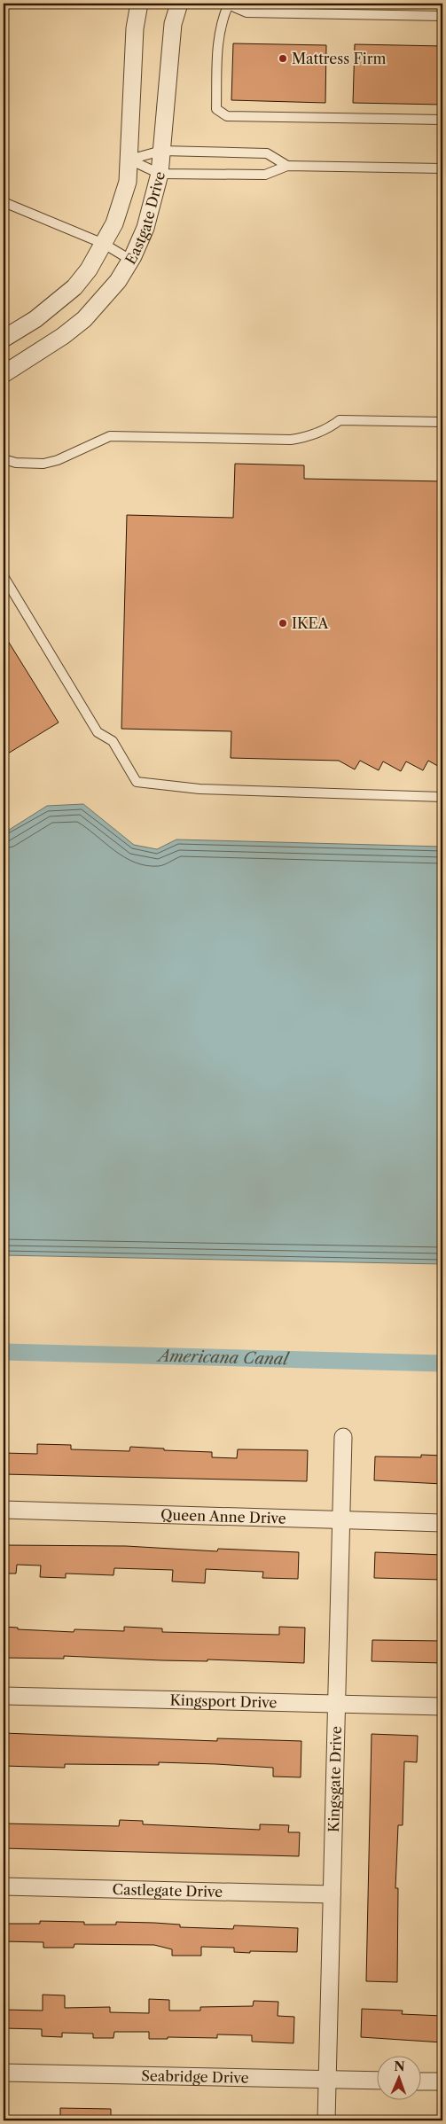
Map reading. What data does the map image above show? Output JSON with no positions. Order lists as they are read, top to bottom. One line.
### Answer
{"streets":{"street":["Eastgate Drive","Queen Anne Drive","Kingsport Drive","Kingsgate Drive","Castlegate Drive","Seabridge Drive"]},"crossings":[["Queen Anne Drive","Kingsgate Drive"],["Kingsport Drive","Kingsgate Drive"],["Kingsgate Drive","Castlegate Drive"],["Kingsgate Drive","Seabridge Drive"]],"water":["Americana Canal"],"places":["Mattress Firm","IKEA"],"north":"top"}
